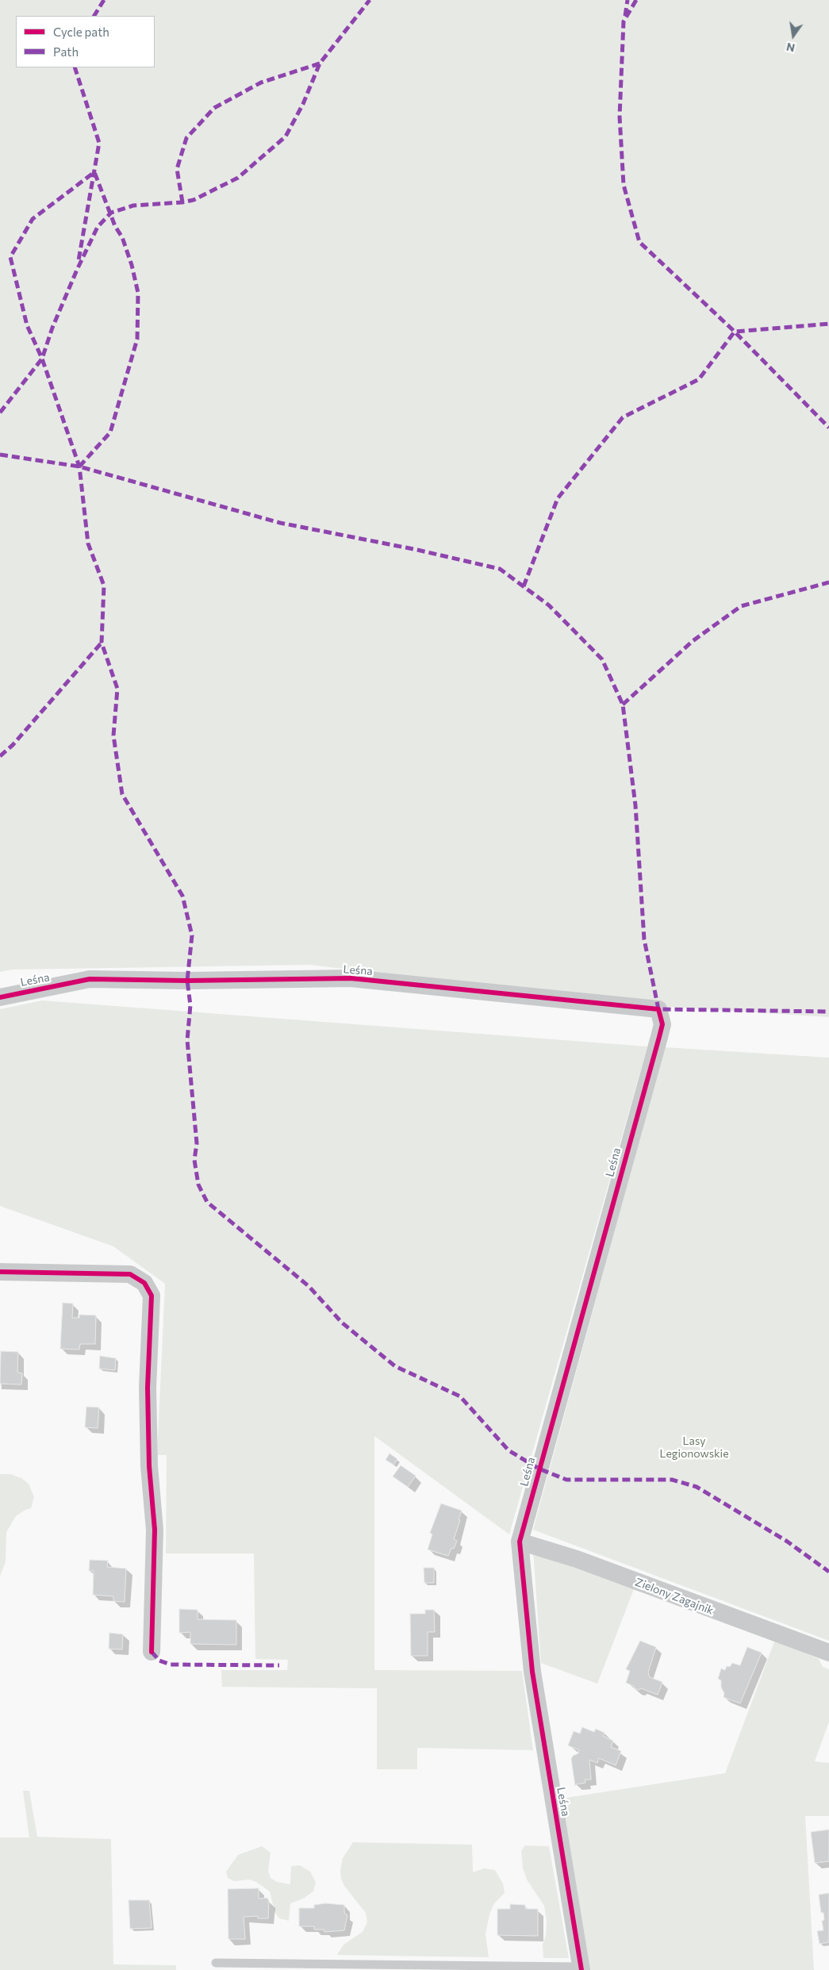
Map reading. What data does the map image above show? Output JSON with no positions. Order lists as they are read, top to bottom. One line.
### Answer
{"streets":{"street":["Leśna","Zielony Zagajnik"]},"crossings":[["Leśna","Zielony Zagajnik"]],"parks":["Lasy Legionowskie"],"legend":["Cycle path","Path"],"north":"bottom"}
